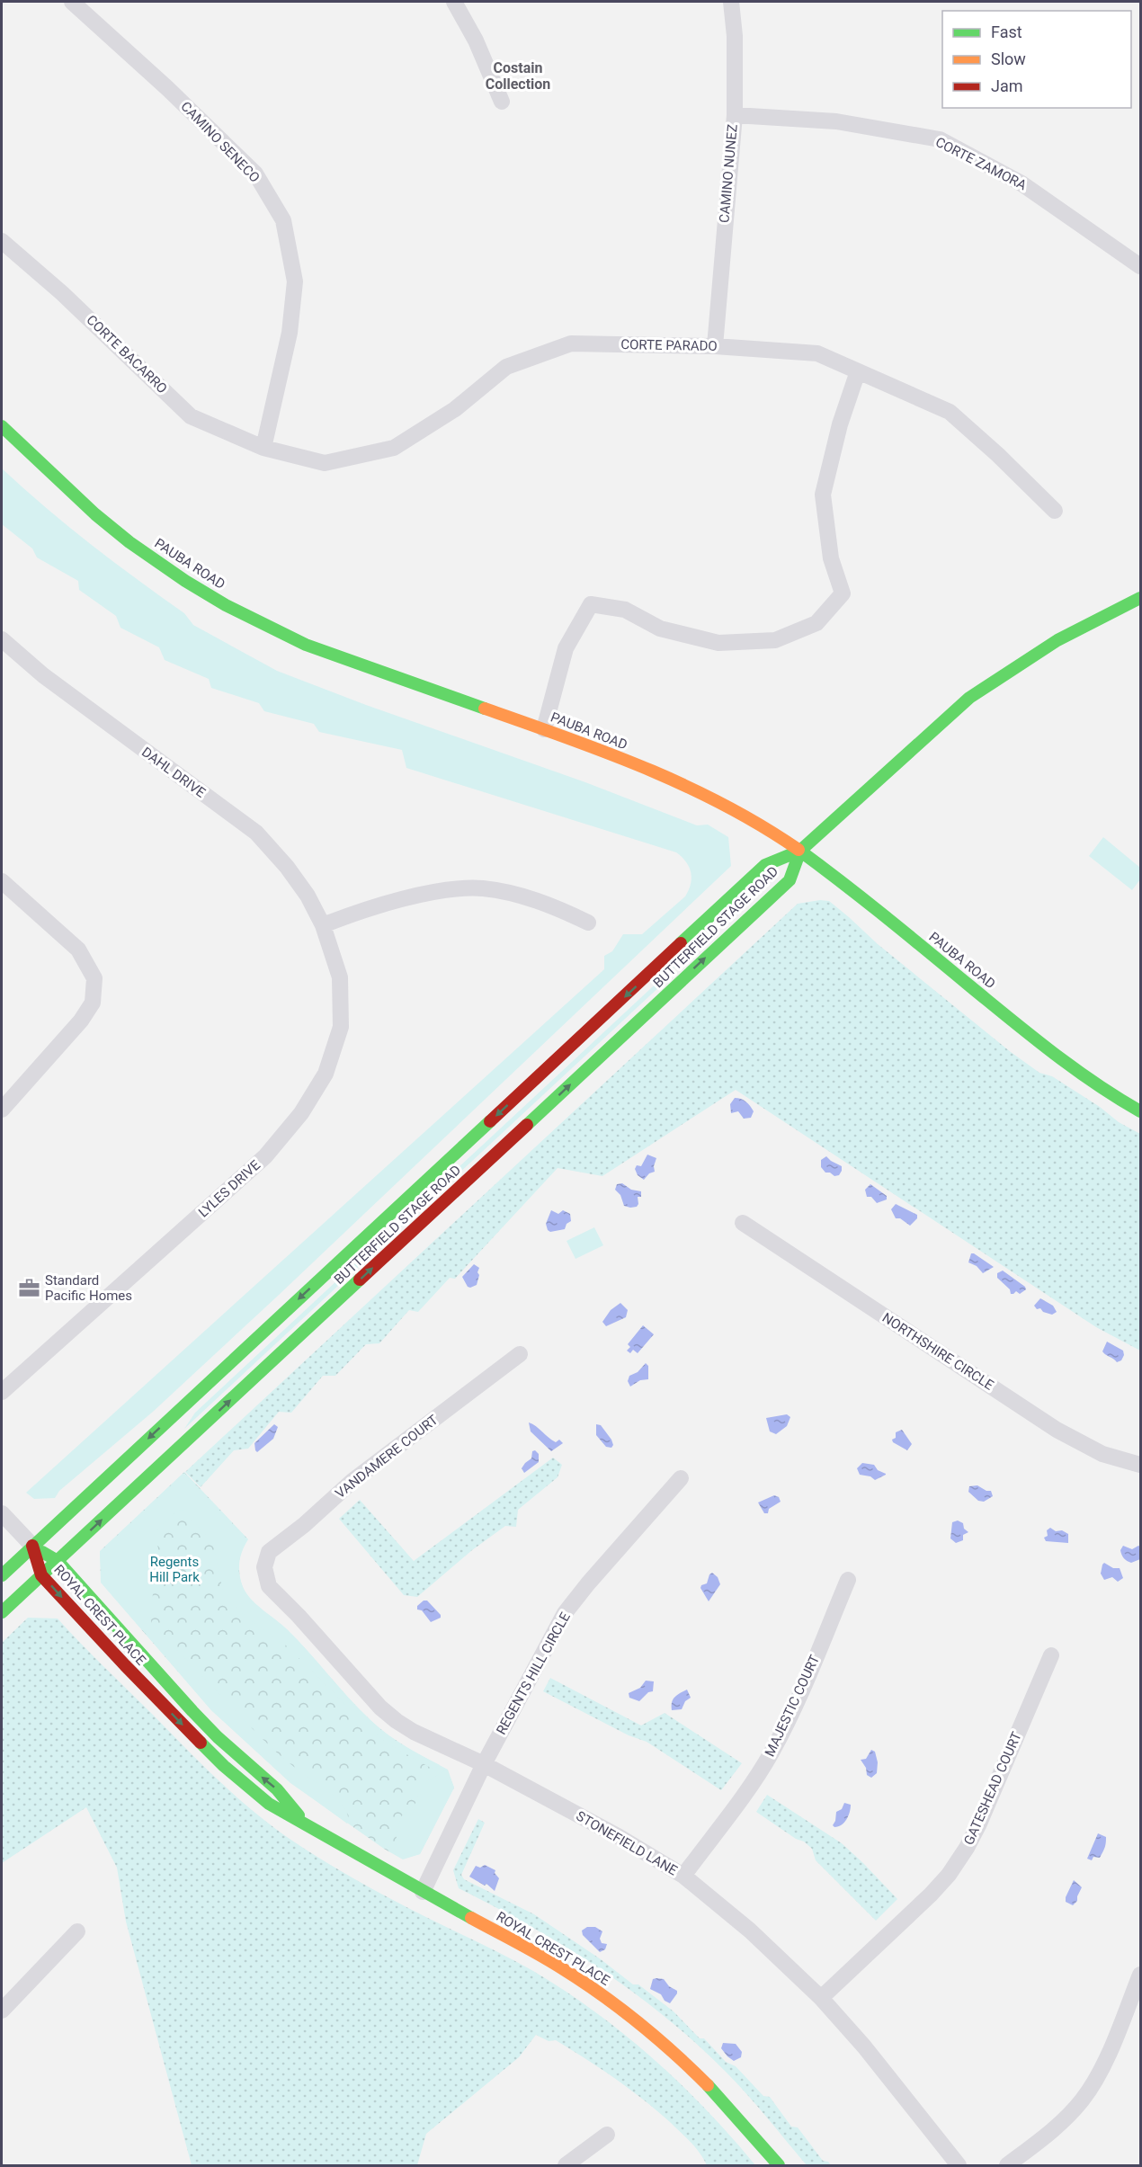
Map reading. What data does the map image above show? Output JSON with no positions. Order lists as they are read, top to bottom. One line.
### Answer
{"streets":{"main road":["PAUBA ROAD","BUTTERFIELD STAGE ROAD","ROYAL CREST PLACE"],"street":["CAMINO SENECO","CORTE ZAMORA","CAMINO NUNEZ","CORTE PARADO","CORTE BACARRO","DAHL DRIVE","LYLES DRIVE","NORTHSHIRE CIRCLE","VANDAMERE COURT","REGENTS HILL CIRCLE","MAJESTIC COURT","GATESHEAD COURT","STONEFIELD LANE"]},"crossings":[["CAMINO SENECO","CORTE PARADO"],["CAMINO SENECO","CORTE BACARRO"],["CORTE ZAMORA","CAMINO NUNEZ"],["CAMINO NUNEZ","CORTE PARADO"],["CORTE PARADO","CORTE BACARRO"],["PAUBA ROAD","BUTTERFIELD STAGE ROAD"],["DAHL DRIVE","LYLES DRIVE"],["BUTTERFIELD STAGE ROAD","ROYAL CREST PLACE"],["VANDAMERE COURT","STONEFIELD LANE"],["ROYAL CREST PLACE","REGENTS HILL CIRCLE"],["REGENTS HILL CIRCLE","STONEFIELD LANE"],["MAJESTIC COURT","STONEFIELD LANE"],["GATESHEAD COURT","STONEFIELD LANE"]],"districts":["Costain Collection"],"parks":["Regents Hill Park"],"places":{"office":["Standard Pacific Homes"]},"legend":["Fast","Slow","Jam"]}
